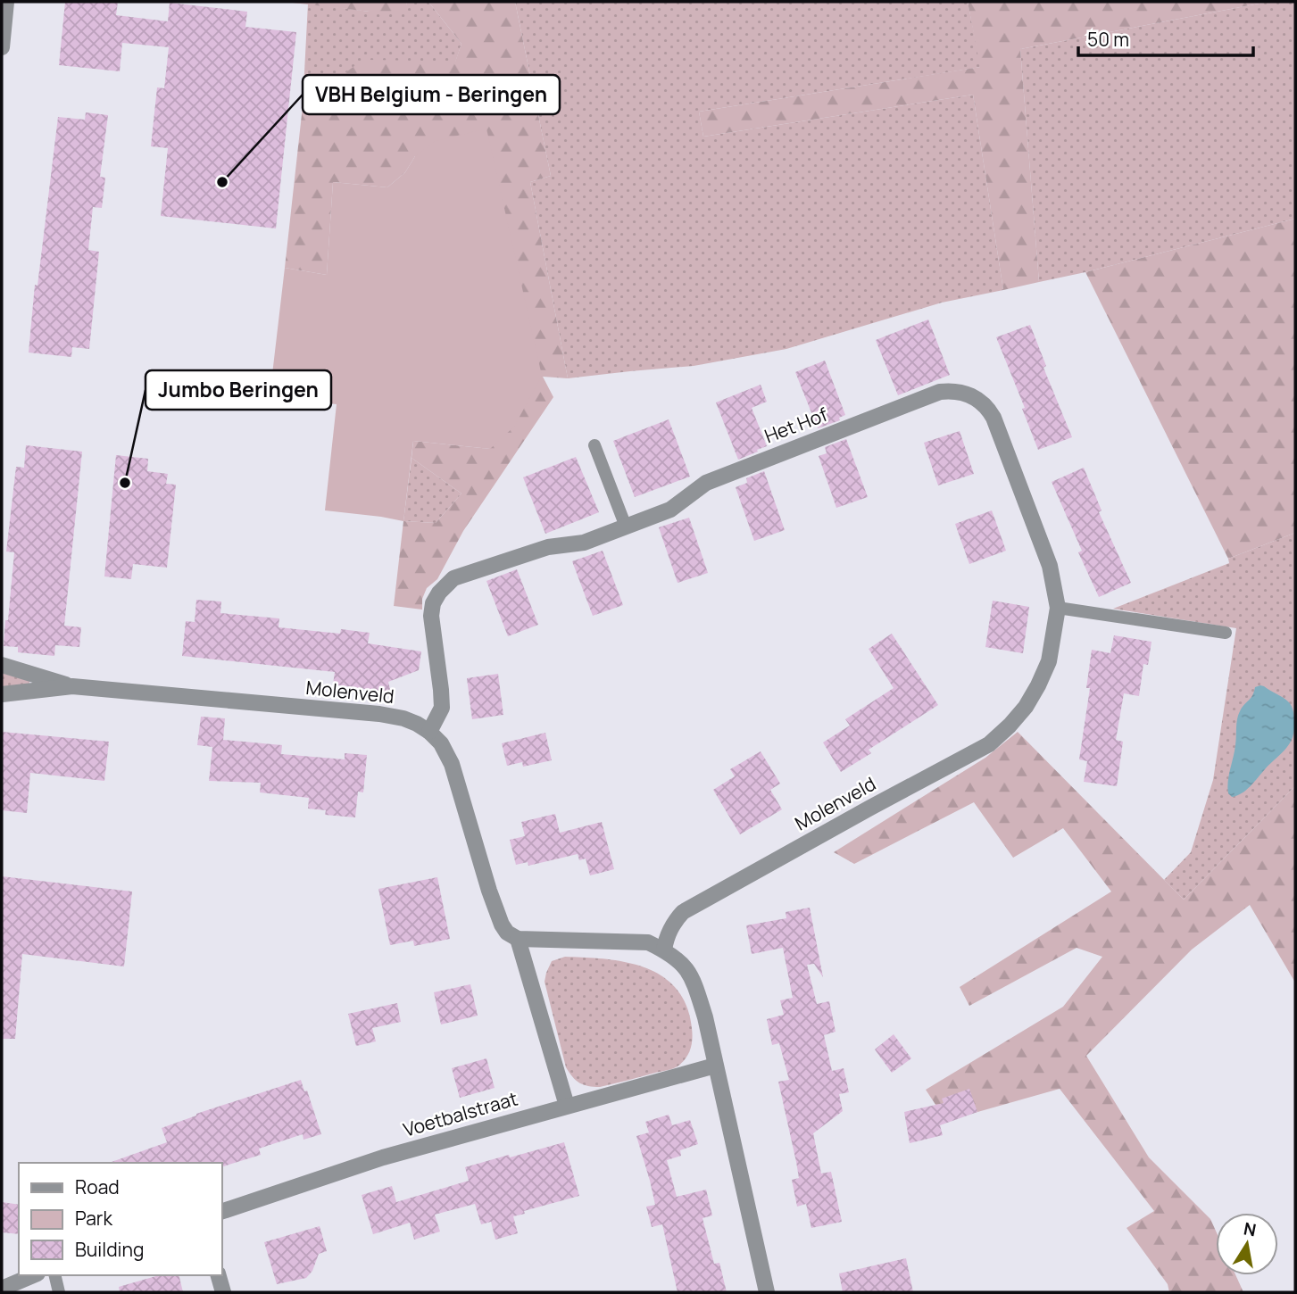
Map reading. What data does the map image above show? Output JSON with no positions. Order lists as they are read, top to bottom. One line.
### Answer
{"streets":{"street":["Het Hof","Molenveld","Voetbalstraat"]},"crossings":[["Het Hof","Molenveld"],["Molenveld","Voetbalstraat"]],"places":["VBH Belgium - Beringen","Jumbo Beringen"],"legend":["Road","Park","Building"],"scale_bar":"50 m","north":"top"}
